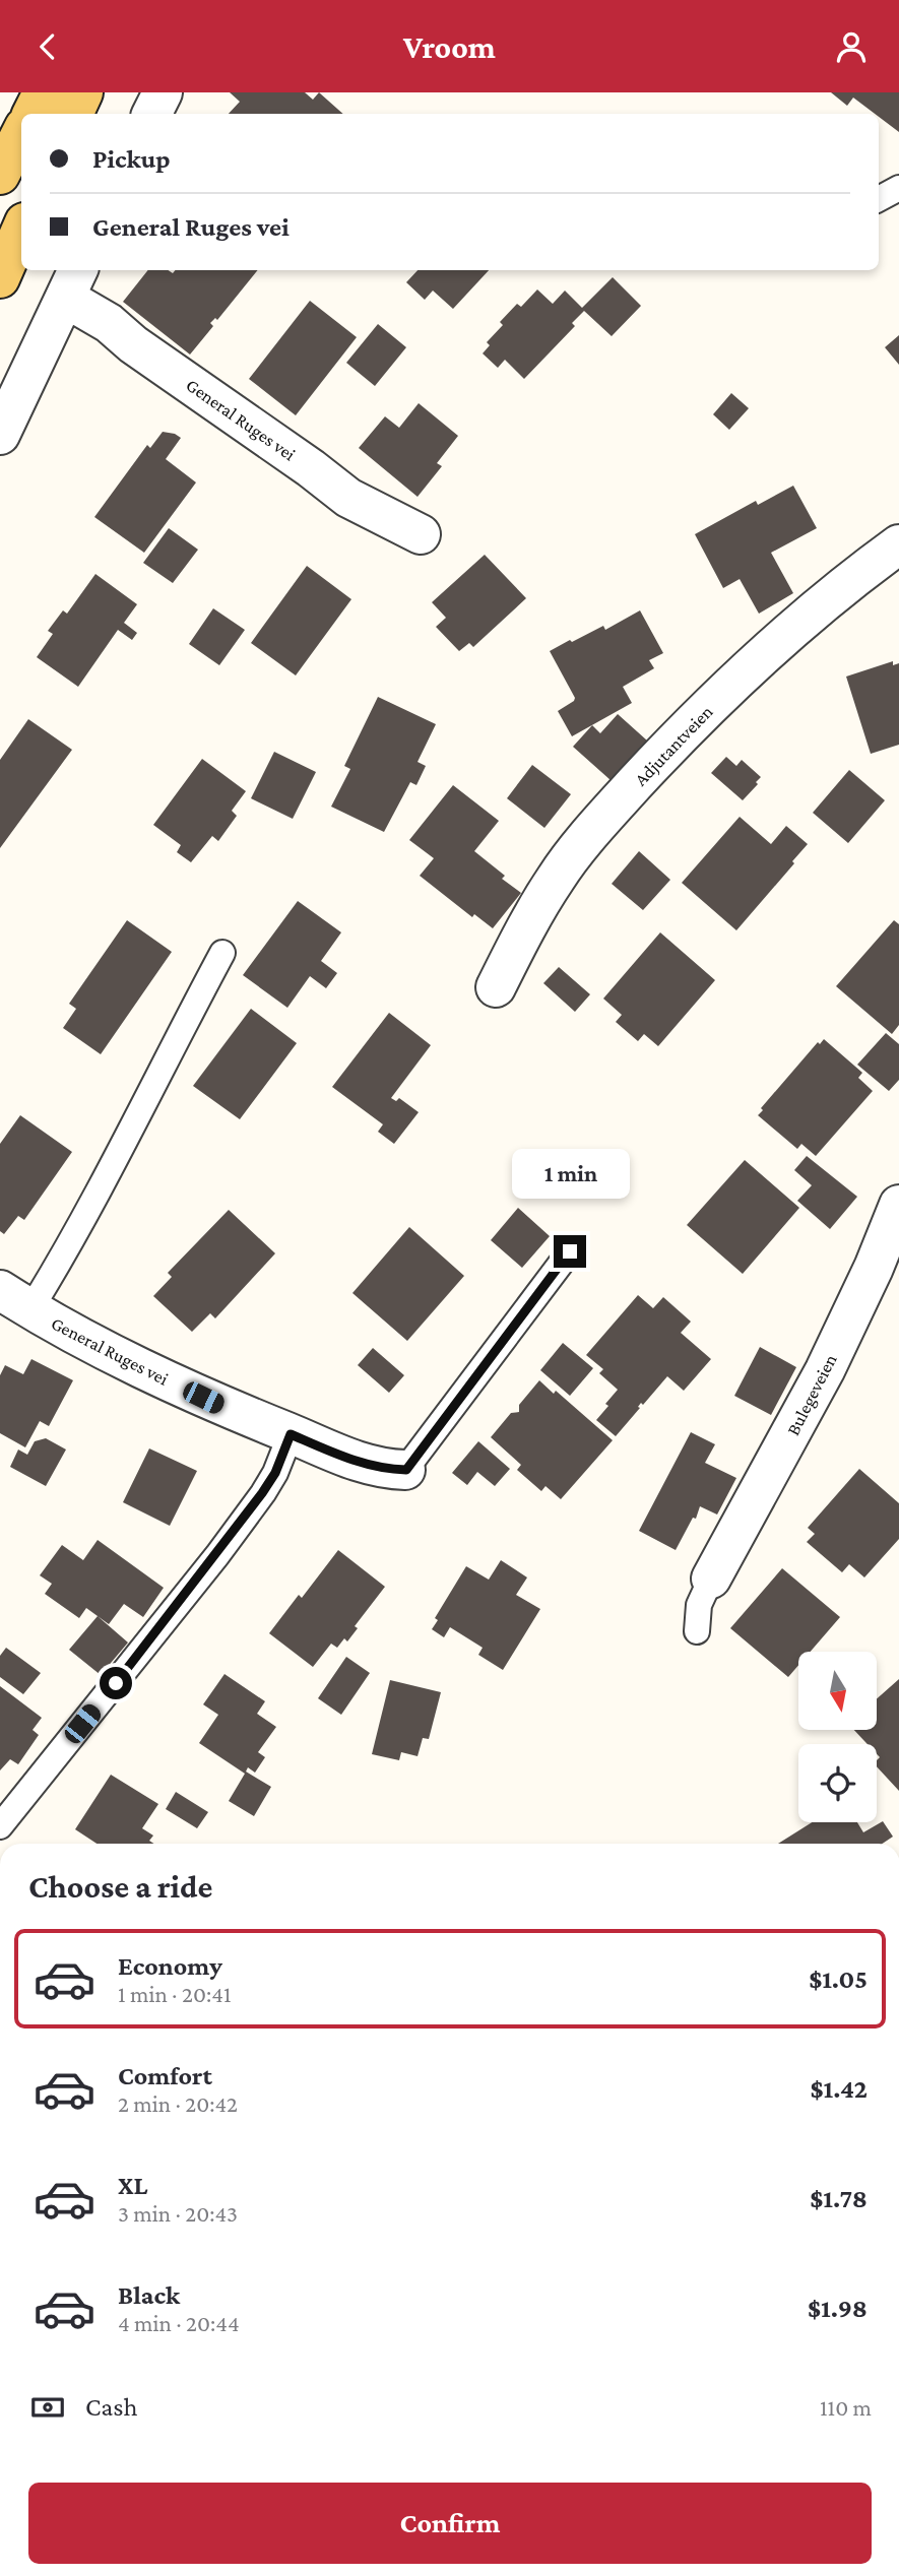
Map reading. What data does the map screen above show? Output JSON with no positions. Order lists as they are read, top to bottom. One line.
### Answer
{"streets":{"street":["General Ruges vei","Adjutantveien","Bulegeveien"]},"north":"bottom","page":{"header":"Vroom","banner":["Pickup","General Ruges vei"],"bubble":"1 min","heading":"Choose a ride","list":[{"name":"Economy","note":"1 min · 20:41","value":"$1.05"},{"name":"Comfort","note":"2 min · 20:42","value":"$1.42"},{"name":"XL","note":"3 min · 20:43","value":"$1.78"},{"name":"Black","note":"4 min · 20:44","value":"$1.98"}],"pay":["Cash","110 m"],"buttons":"Confirm"}}
